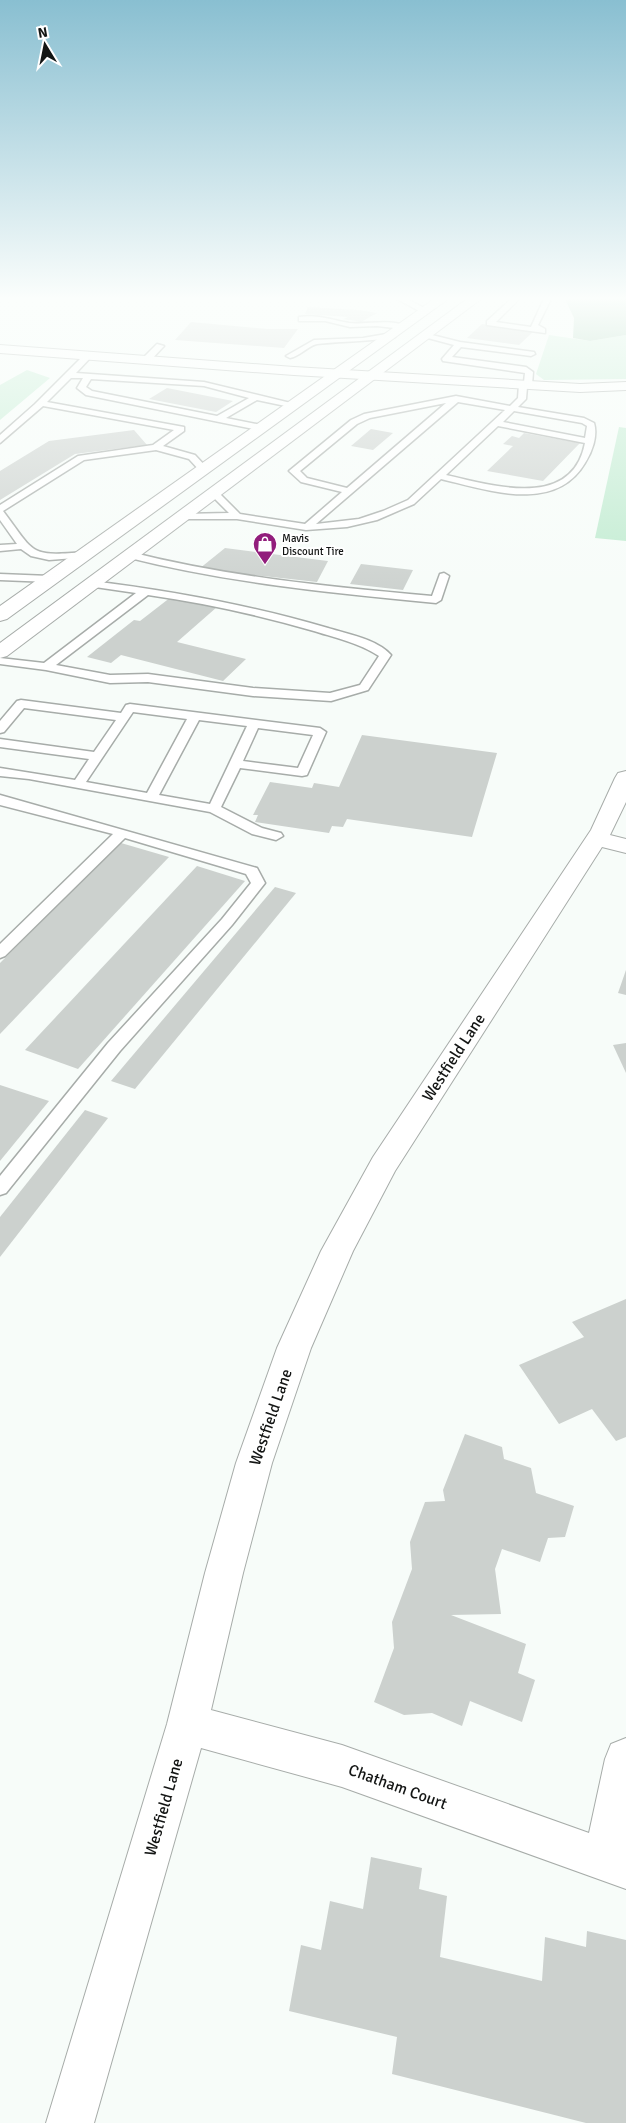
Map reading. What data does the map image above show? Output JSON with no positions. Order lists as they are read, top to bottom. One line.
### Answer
{"streets":{"main road":["Westfield Lane","Chatham Court"]},"crossings":[["Westfield Lane","Chatham Court"]],"places":{"shop":["Mavis Discount Tire"]},"north":"top"}
